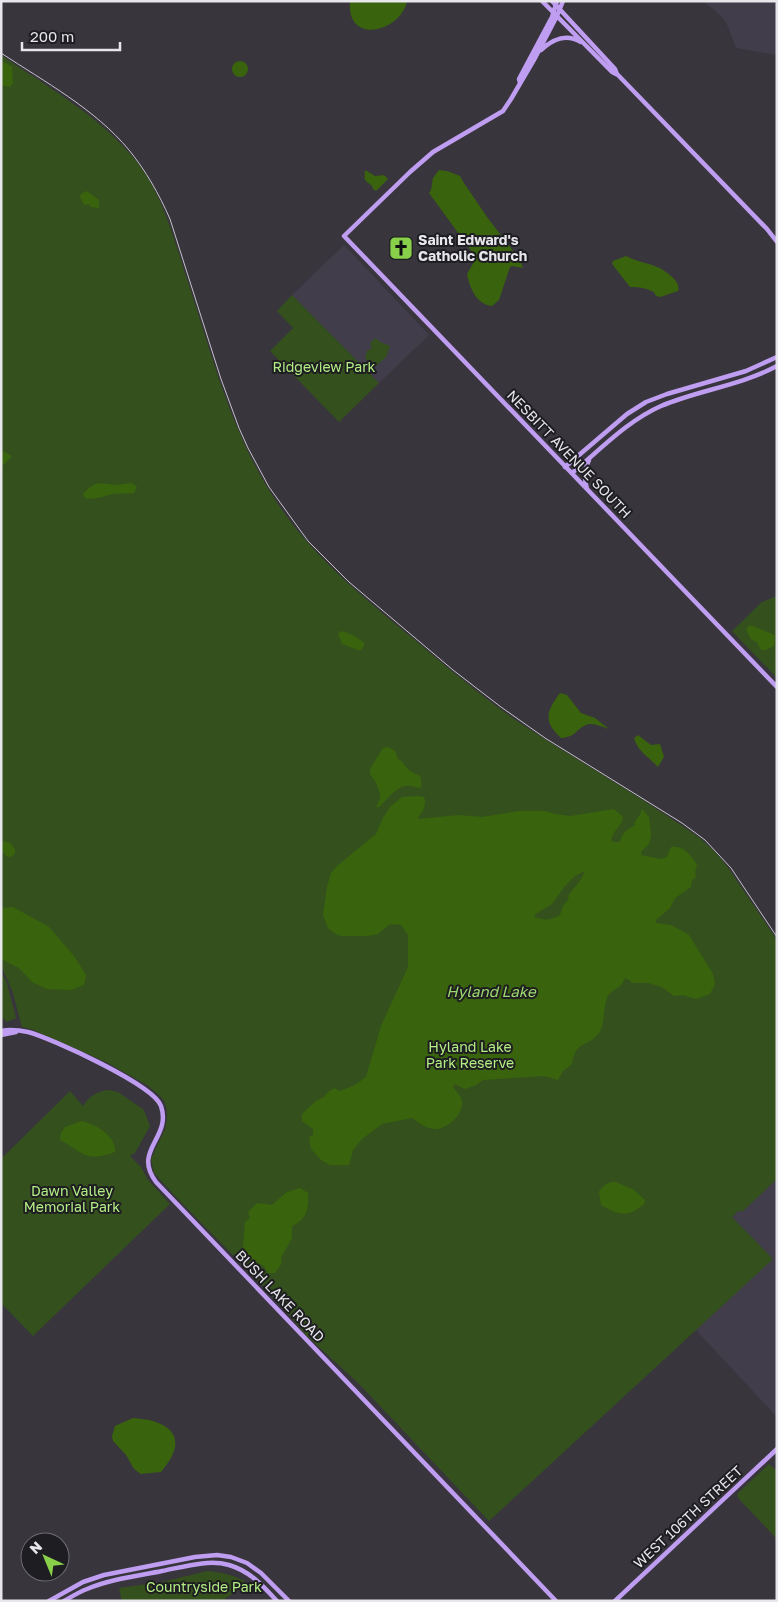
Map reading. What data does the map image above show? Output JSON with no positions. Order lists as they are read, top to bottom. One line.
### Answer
{"streets":{"street":["NESBITT AVENUE SOUTH","BUSH LAKE ROAD","WEST 106TH STREET"]},"water":["Hyland Lake"],"parks":["Ridgeview Park","Hyland Lake Park Reserve","Dawn Valley Memorial Park","Countryside Park"],"places":{"church":["Saint Edward's Catholic Church"]},"scale_bar":"200 m","north":"top left"}
